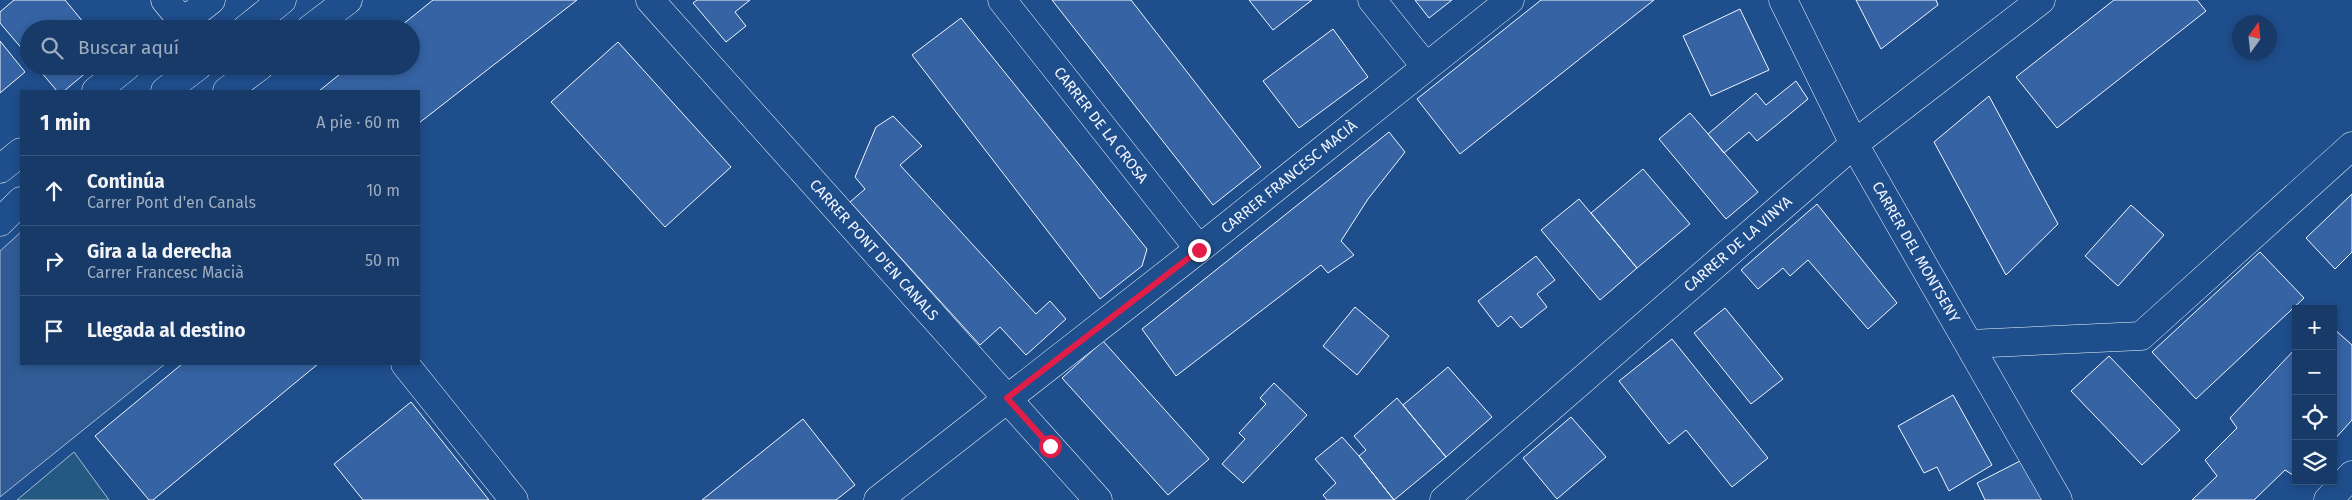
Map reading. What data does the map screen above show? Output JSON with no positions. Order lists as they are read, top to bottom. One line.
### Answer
{"streets":{"street":["CARRER DE LA CROSA","CARRER FRANCESC MACIÀ","CARRER DE LA VINYA","CARRER PONT D'EN CANALS","CARRER DEL MONTSENY"]},"crossings":[["CARRER DE LA CROSA","CARRER FRANCESC MACIÀ"],["CARRER FRANCESC MACIÀ","CARRER PONT D'EN CANALS"],["CARRER DE LA VINYA","CARRER DEL MONTSENY"]],"north":"top","page":{"search":"Buscar aquí","heading":["1 min","A pie · 60 m"],"list":[["Continúa","Carrer Pont d'en Canals","10 m"],["Gira a la derecha","Carrer Francesc Macià","50 m"],"Llegada al destino"],"map_buttons":["+","−"]}}
